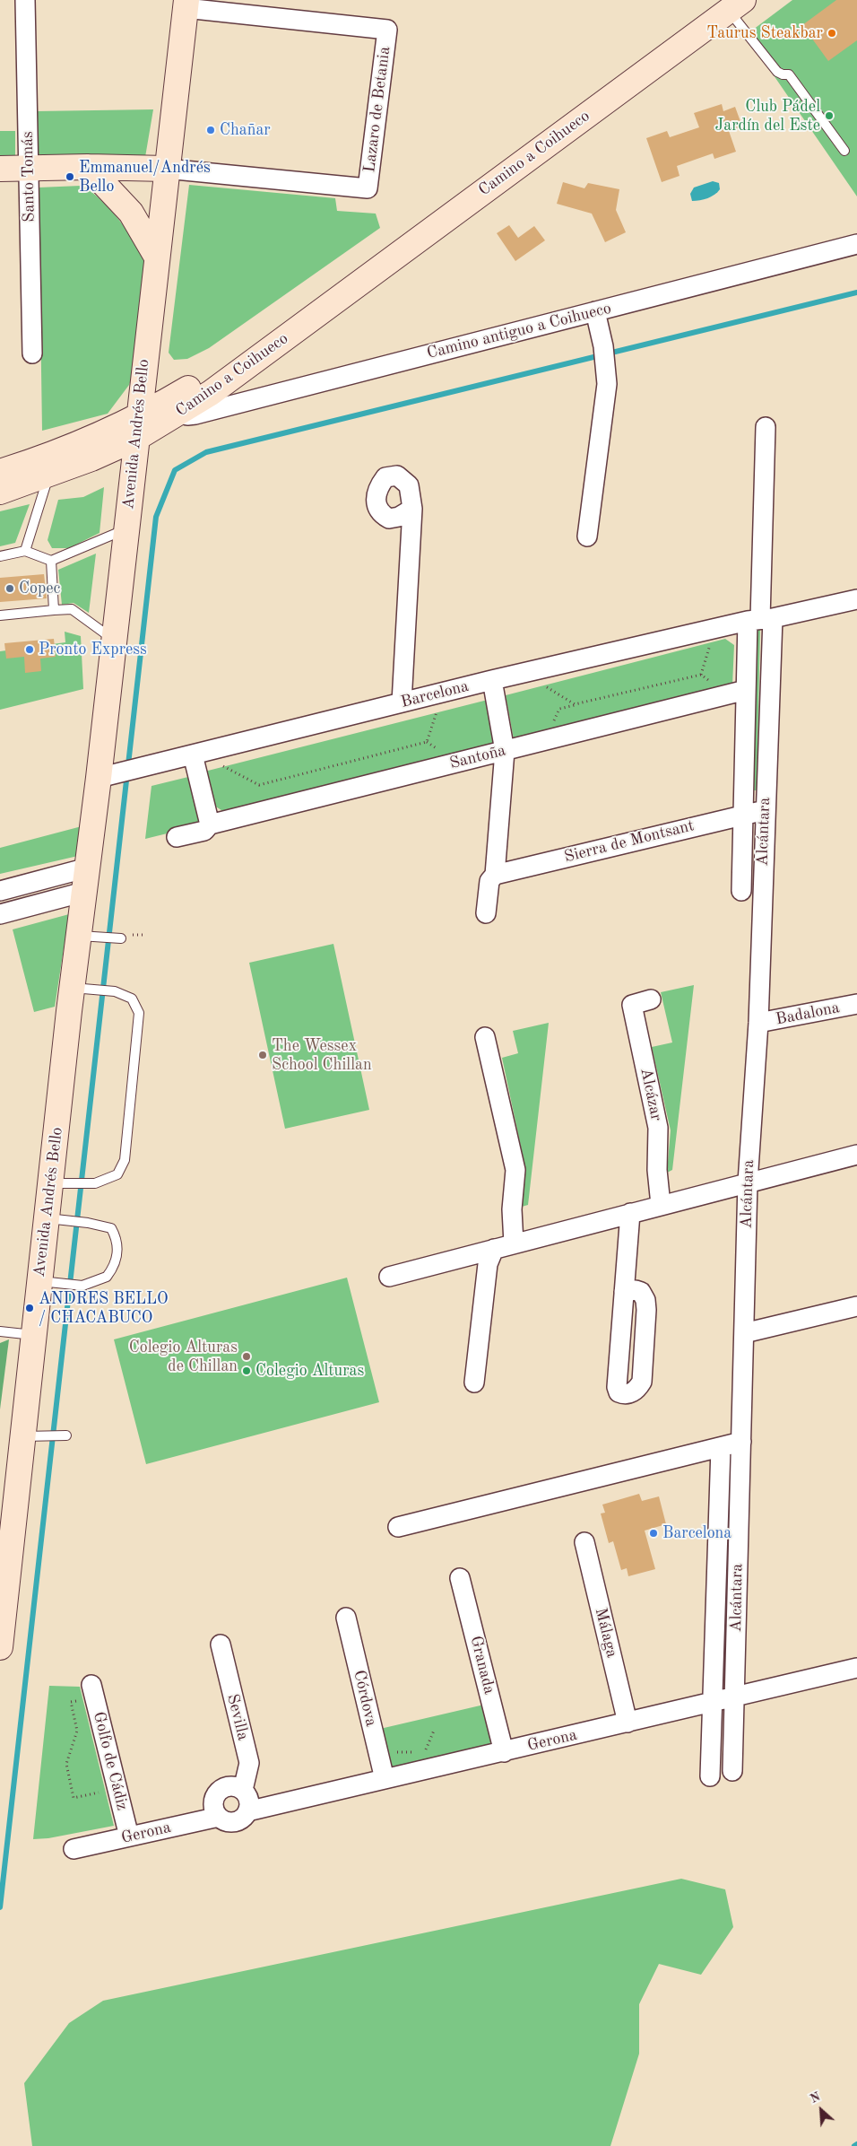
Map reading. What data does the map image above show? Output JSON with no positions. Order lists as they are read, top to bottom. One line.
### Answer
{"streets":{"main road":["Camino a Coihueco","Avenida Andrés Bello"],"street":["Lazaro de Betania","Santo Tomás","Camino antiguo a Coihueco","Barcelona","Santoña","Alcántara","Sierra de Montsant","Badalona","Alcázar","Málaga","Granada","Córdova","Sevilla","Gerona","Golfo de Cádiz"]},"crossings":[["Lazaro de Betania","Avenida Andrés Bello"],["Camino a Coihueco","Camino antiguo a Coihueco"],["Camino a Coihueco","Avenida Andrés Bello"],["Avenida Andrés Bello","Barcelona"],["Barcelona","Alcántara"],["Santoña","Alcántara"],["Alcántara","Sierra de Montsant"],["Alcántara","Badalona"],["Alcántara","Gerona"],["Málaga","Gerona"],["Granada","Gerona"],["Córdova","Gerona"],["Sevilla","Gerona"],["Gerona","Golfo de Cádiz"]],"places":["Taurus Steakbar","Club Pádel Jardín del Este","Chañar","Emmanuel/Andrés Bello","Copec","Pronto Express","The Wessex School Chillan","ANDRES BELLO / CHACABUCO","Colegio Alturas de Chillan","Colegio Alturas","Barcelona"],"north":"top left"}
